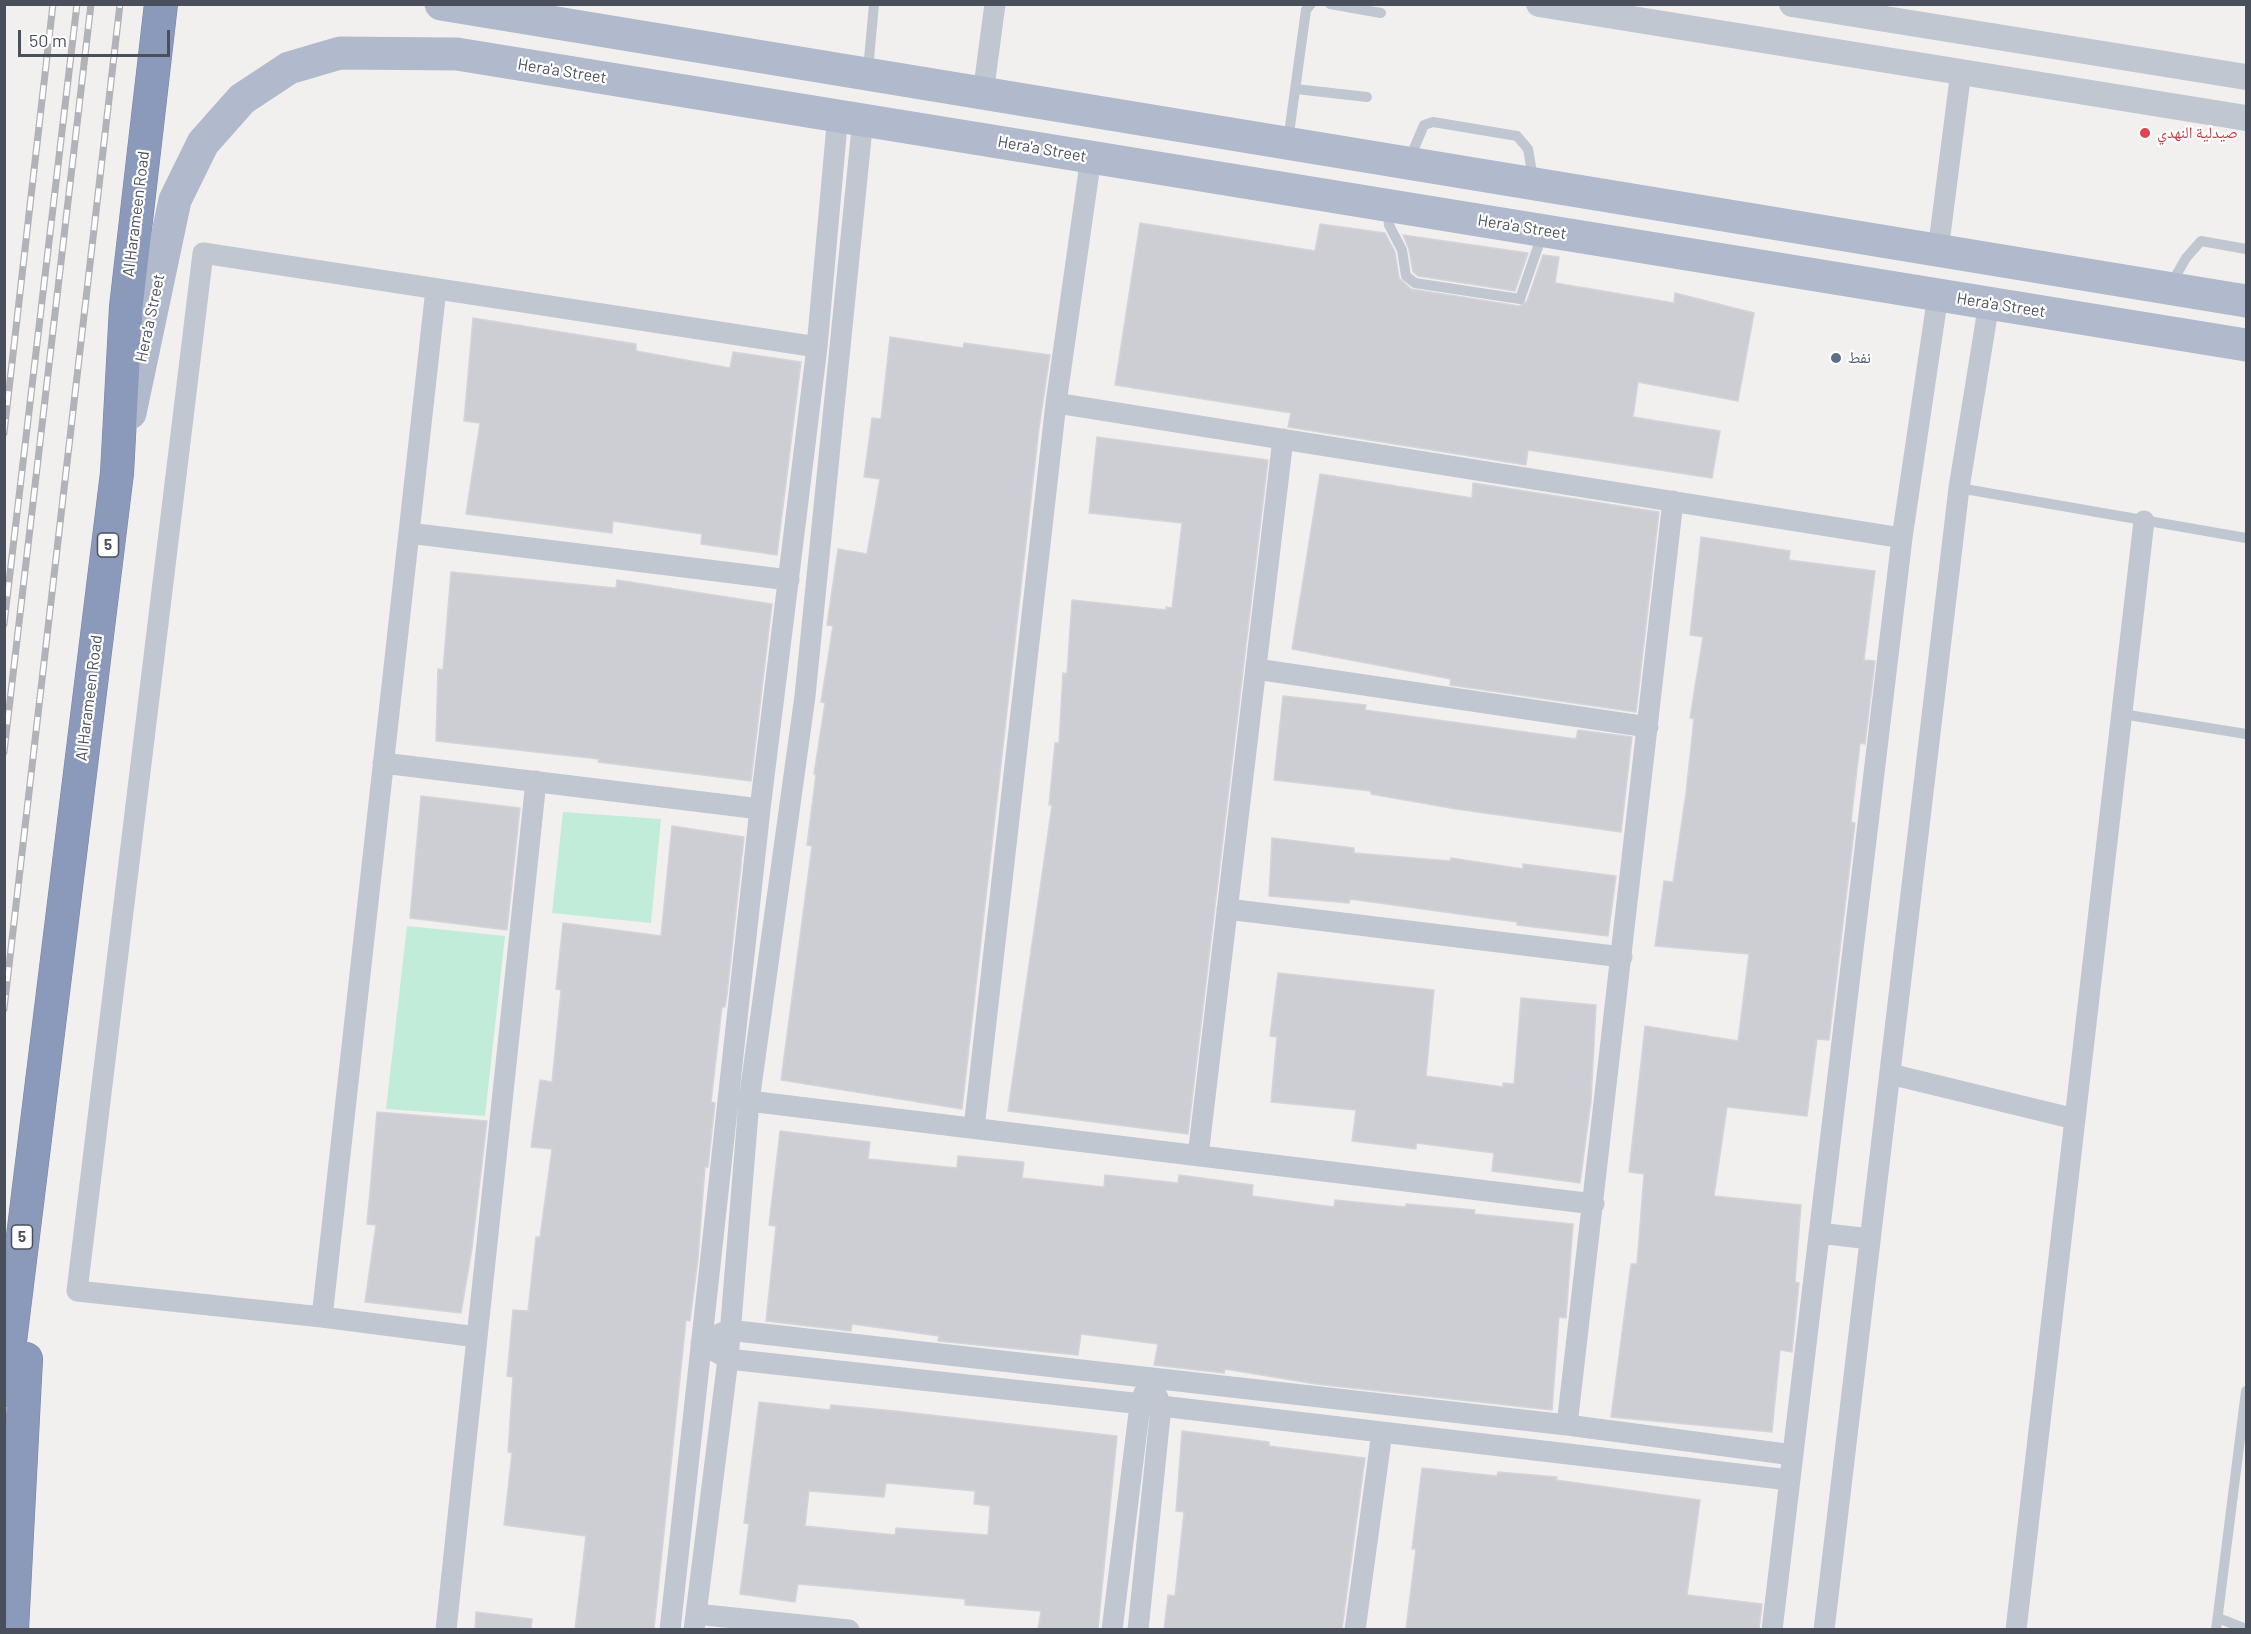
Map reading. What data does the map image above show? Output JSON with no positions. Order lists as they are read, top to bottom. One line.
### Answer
{"streets":{"highway":["Al Harameen Road","5"],"main road":["Hera'a Street"]},"crossings":[["Hera'a Street","Al Harameen Road"]],"places":["صيدلية النهدي","نفط"],"scale_bar":"50 m"}
